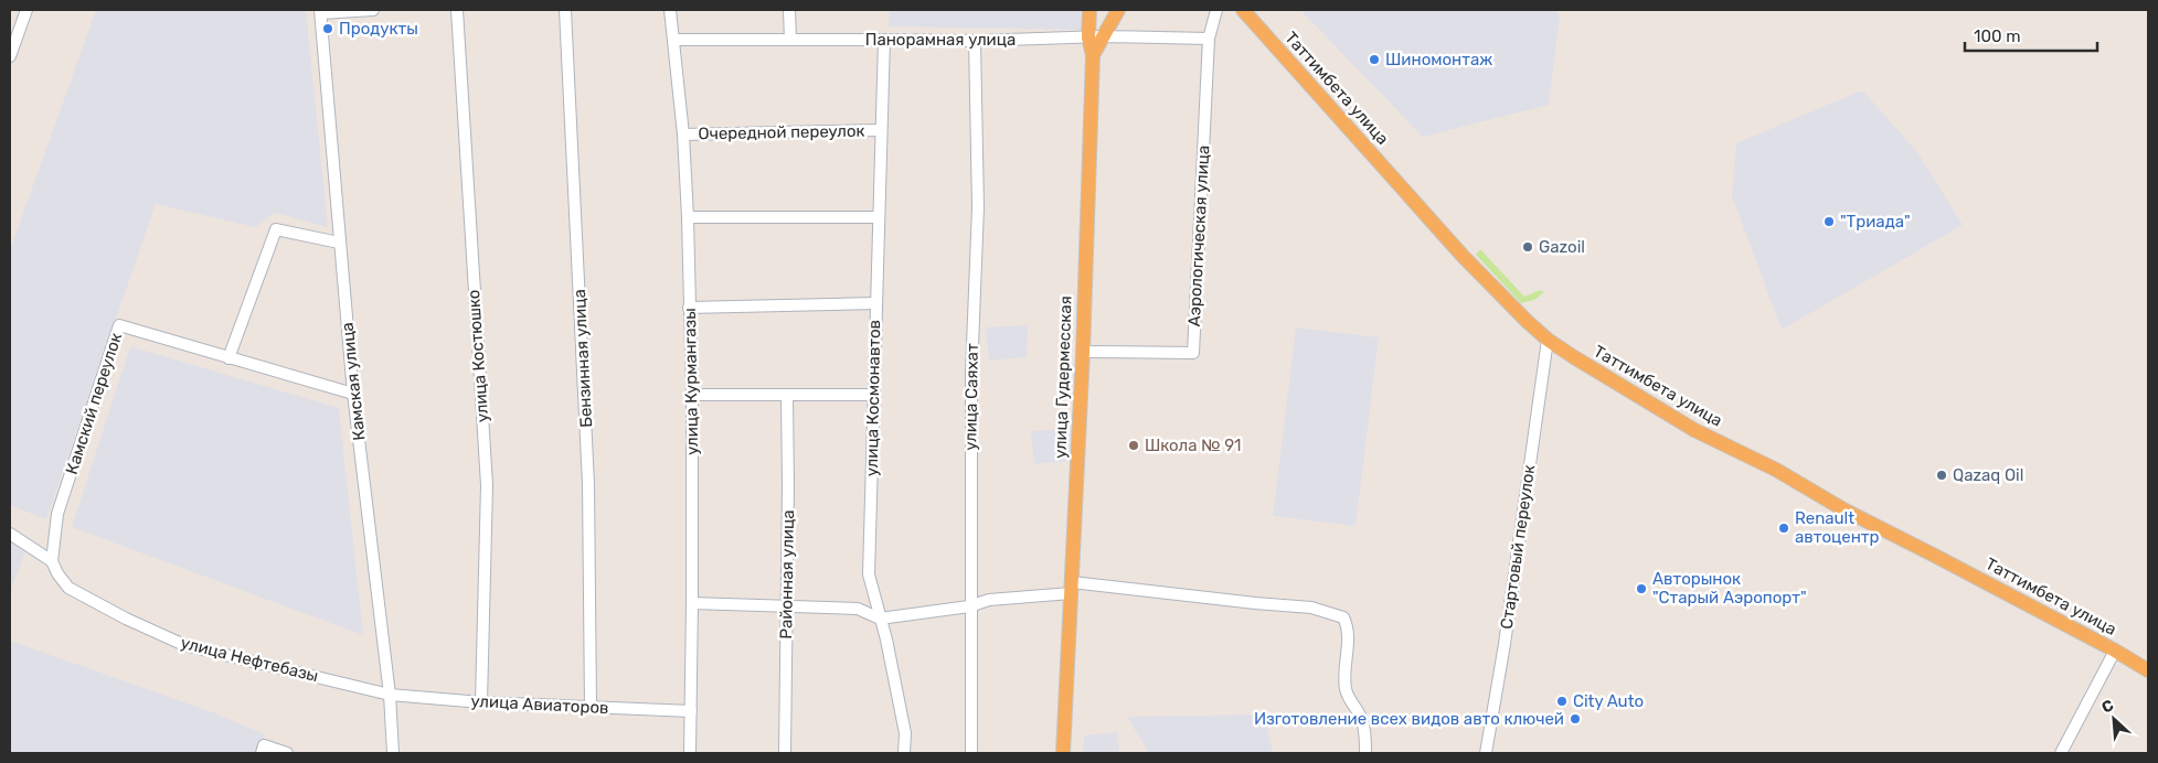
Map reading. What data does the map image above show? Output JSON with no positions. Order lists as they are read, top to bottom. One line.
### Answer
{"streets":{"main road":["Таттимбета улица","улица Гудермесская"],"street":["Панорамная улица","Очередной переулок","Аэрологическая улица","улица Костюшко","Бензинная улица","Камская улица","улица Курмангазы","улица Саяхат","улица Космонавтов","Камский переулок","Стартовый переулок","Районная улица","улица Нефтебазы","улица Авиаторов"]},"crossings":[["Панорамная улица","Аэрологическая улица"],["Панорамная улица","улица Гудермесская"],["Панорамная улица","улица Курмангазы"],["Панорамная улица","улица Саяхат"],["Панорамная улица","улица Космонавтов"],["Таттимбета улица","Стартовый переулок"],["Очередной переулок","улица Курмангазы"],["Очередной переулок","улица Космонавтов"],["Аэрологическая улица","улица Гудермесская"],["улица Костюшко","улица Авиаторов"],["Бензинная улица","улица Авиаторов"],["Камская улица","Камский переулок"],["Камская улица","улица Нефтебазы"],["Камская улица","улица Авиаторов"],["улица Курмангазы","улица Авиаторов"],["Камский переулок","улица Нефтебазы"],["улица Нефтебазы","улица Авиаторов"]],"places":["Продукты","Шиномонтаж","\"Триада\"","Gazoil","Школа № 91","Qazaq Oil","Renault автоцентр","Авторынок \"Старый Аэропорт\"","City Auto","Изготовление всех видов авто ключей"],"scale_bar":"100 m","north":"top left"}
